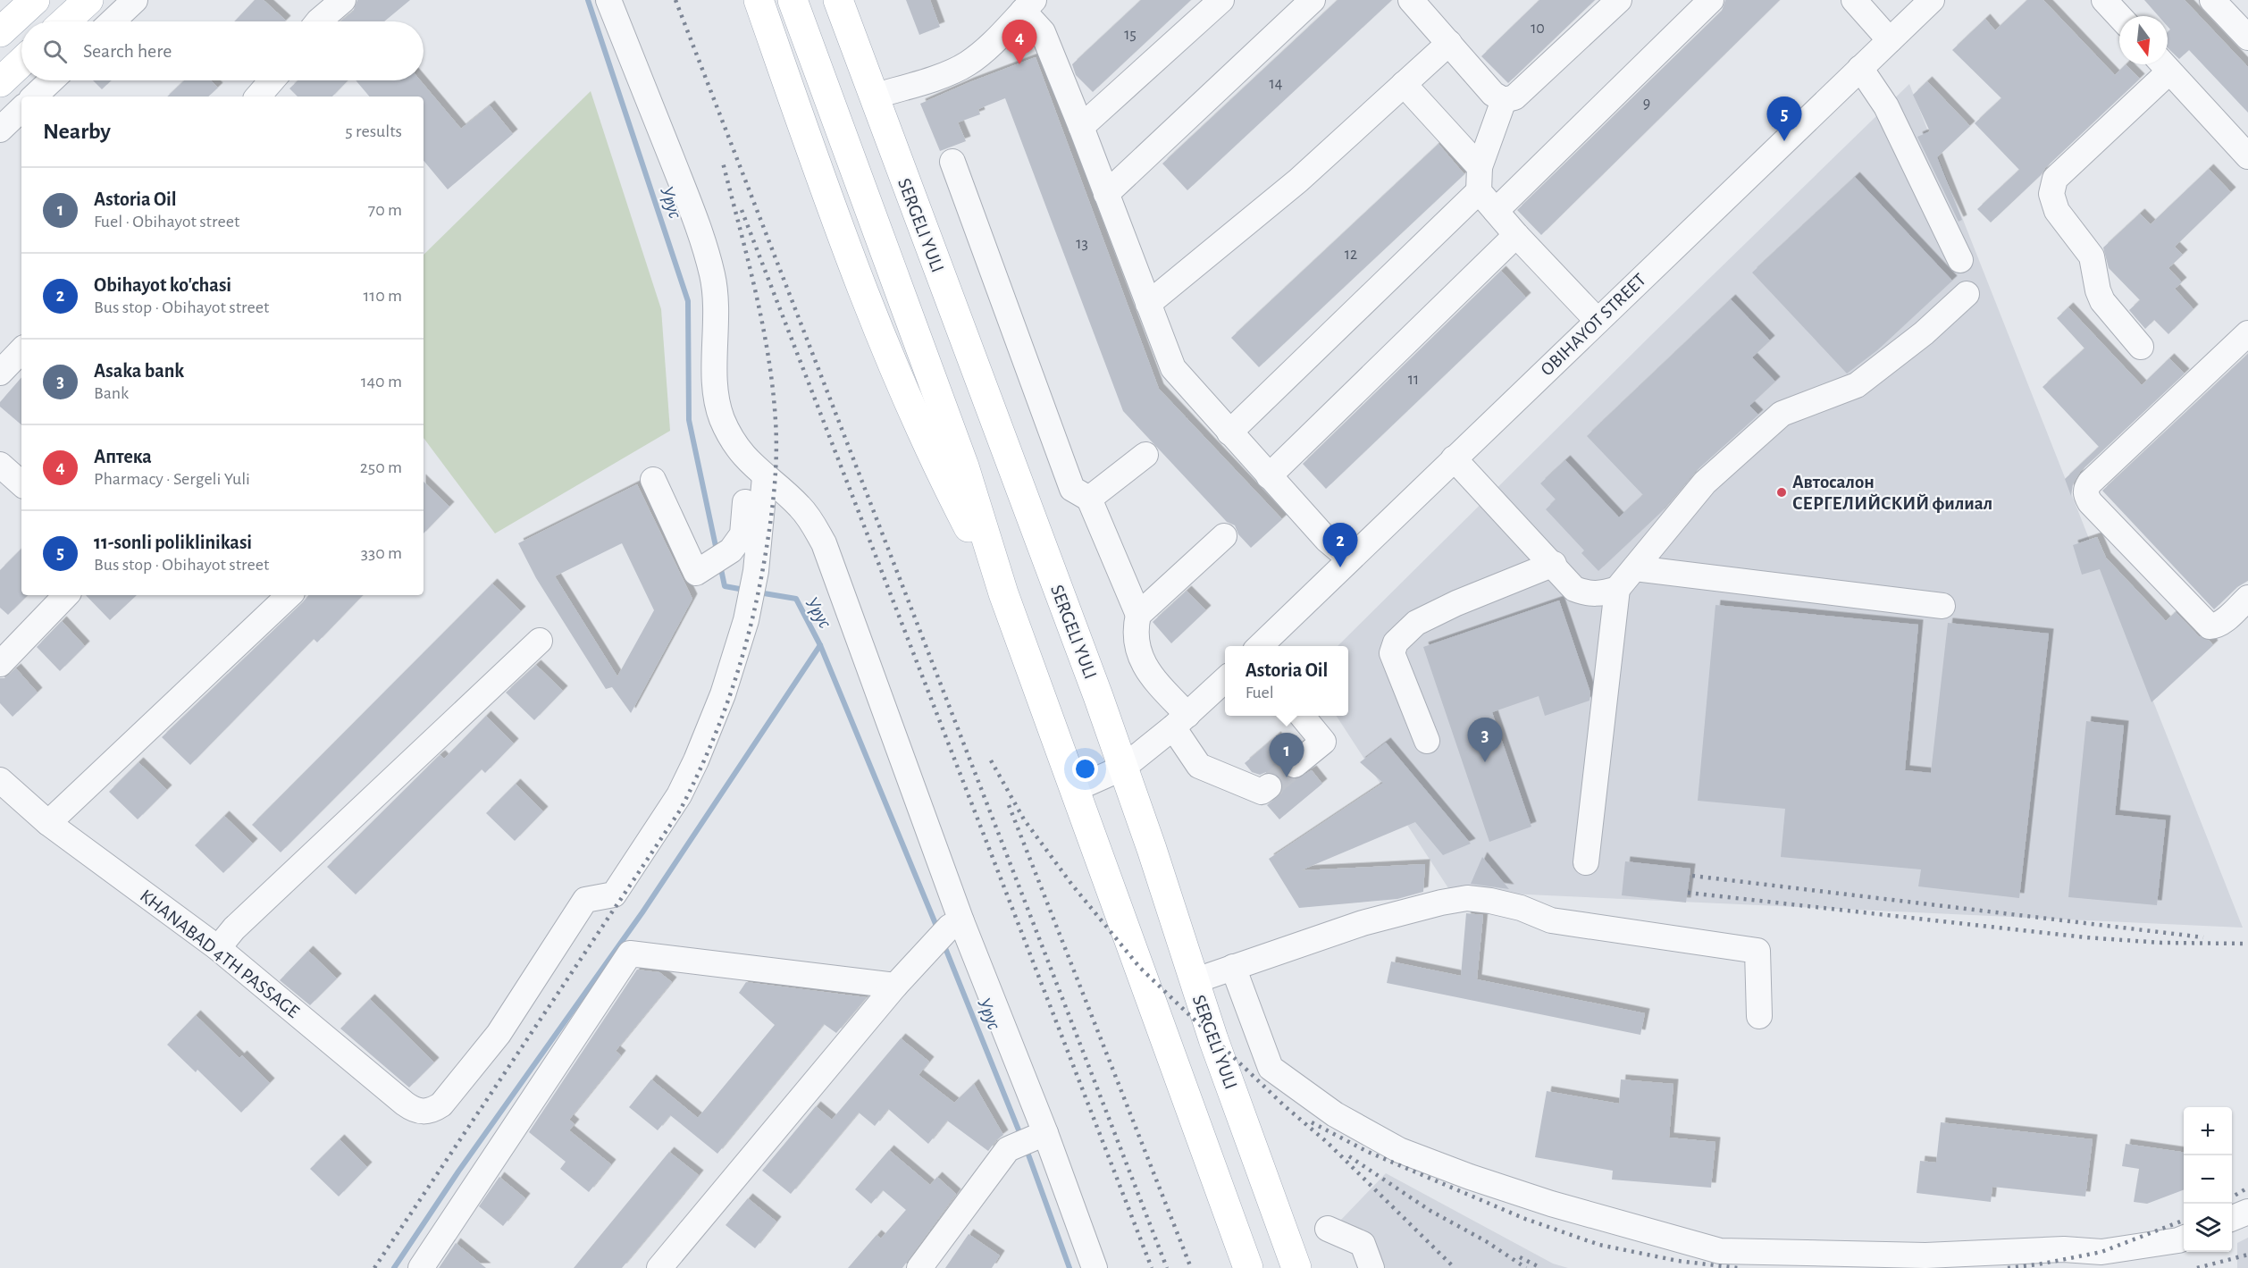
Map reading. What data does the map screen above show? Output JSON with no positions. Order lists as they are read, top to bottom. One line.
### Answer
{"streets":{"main road":["SERGELI YULI"],"street":["OBIHAYOT STREET","KHANABAD 4TH PASSAGE"]},"water":["Урус"],"places":["Автосалон СЕРГЕЛИЙСКИЙ филиал"],"house_numbers":["10","15","14","9","13","12","11"],"north":"bottom","page":{"pins":["4","5","2","3","1"],"search":"Search here","heading":["Nearby","5 results"],"list":[{"mark":"1","name":"Astoria Oil","note":"Fuel · Obihayot street","value":"70 m"},{"mark":"2","name":"Obihayot ko'chasi","note":"Bus stop · Obihayot street","value":"110 m"},{"mark":"3","name":"Asaka bank","note":"Bank","value":"140 m"},{"mark":"4","name":"Аптека","note":"Pharmacy · Sergeli Yuli","value":"250 m"},{"mark":"5","name":"11-sonli poliklinikasi","note":"Bus stop · Obihayot street","value":"330 m"}],"popup":["Astoria Oil","Fuel"],"map_buttons":["+","−"]}}
